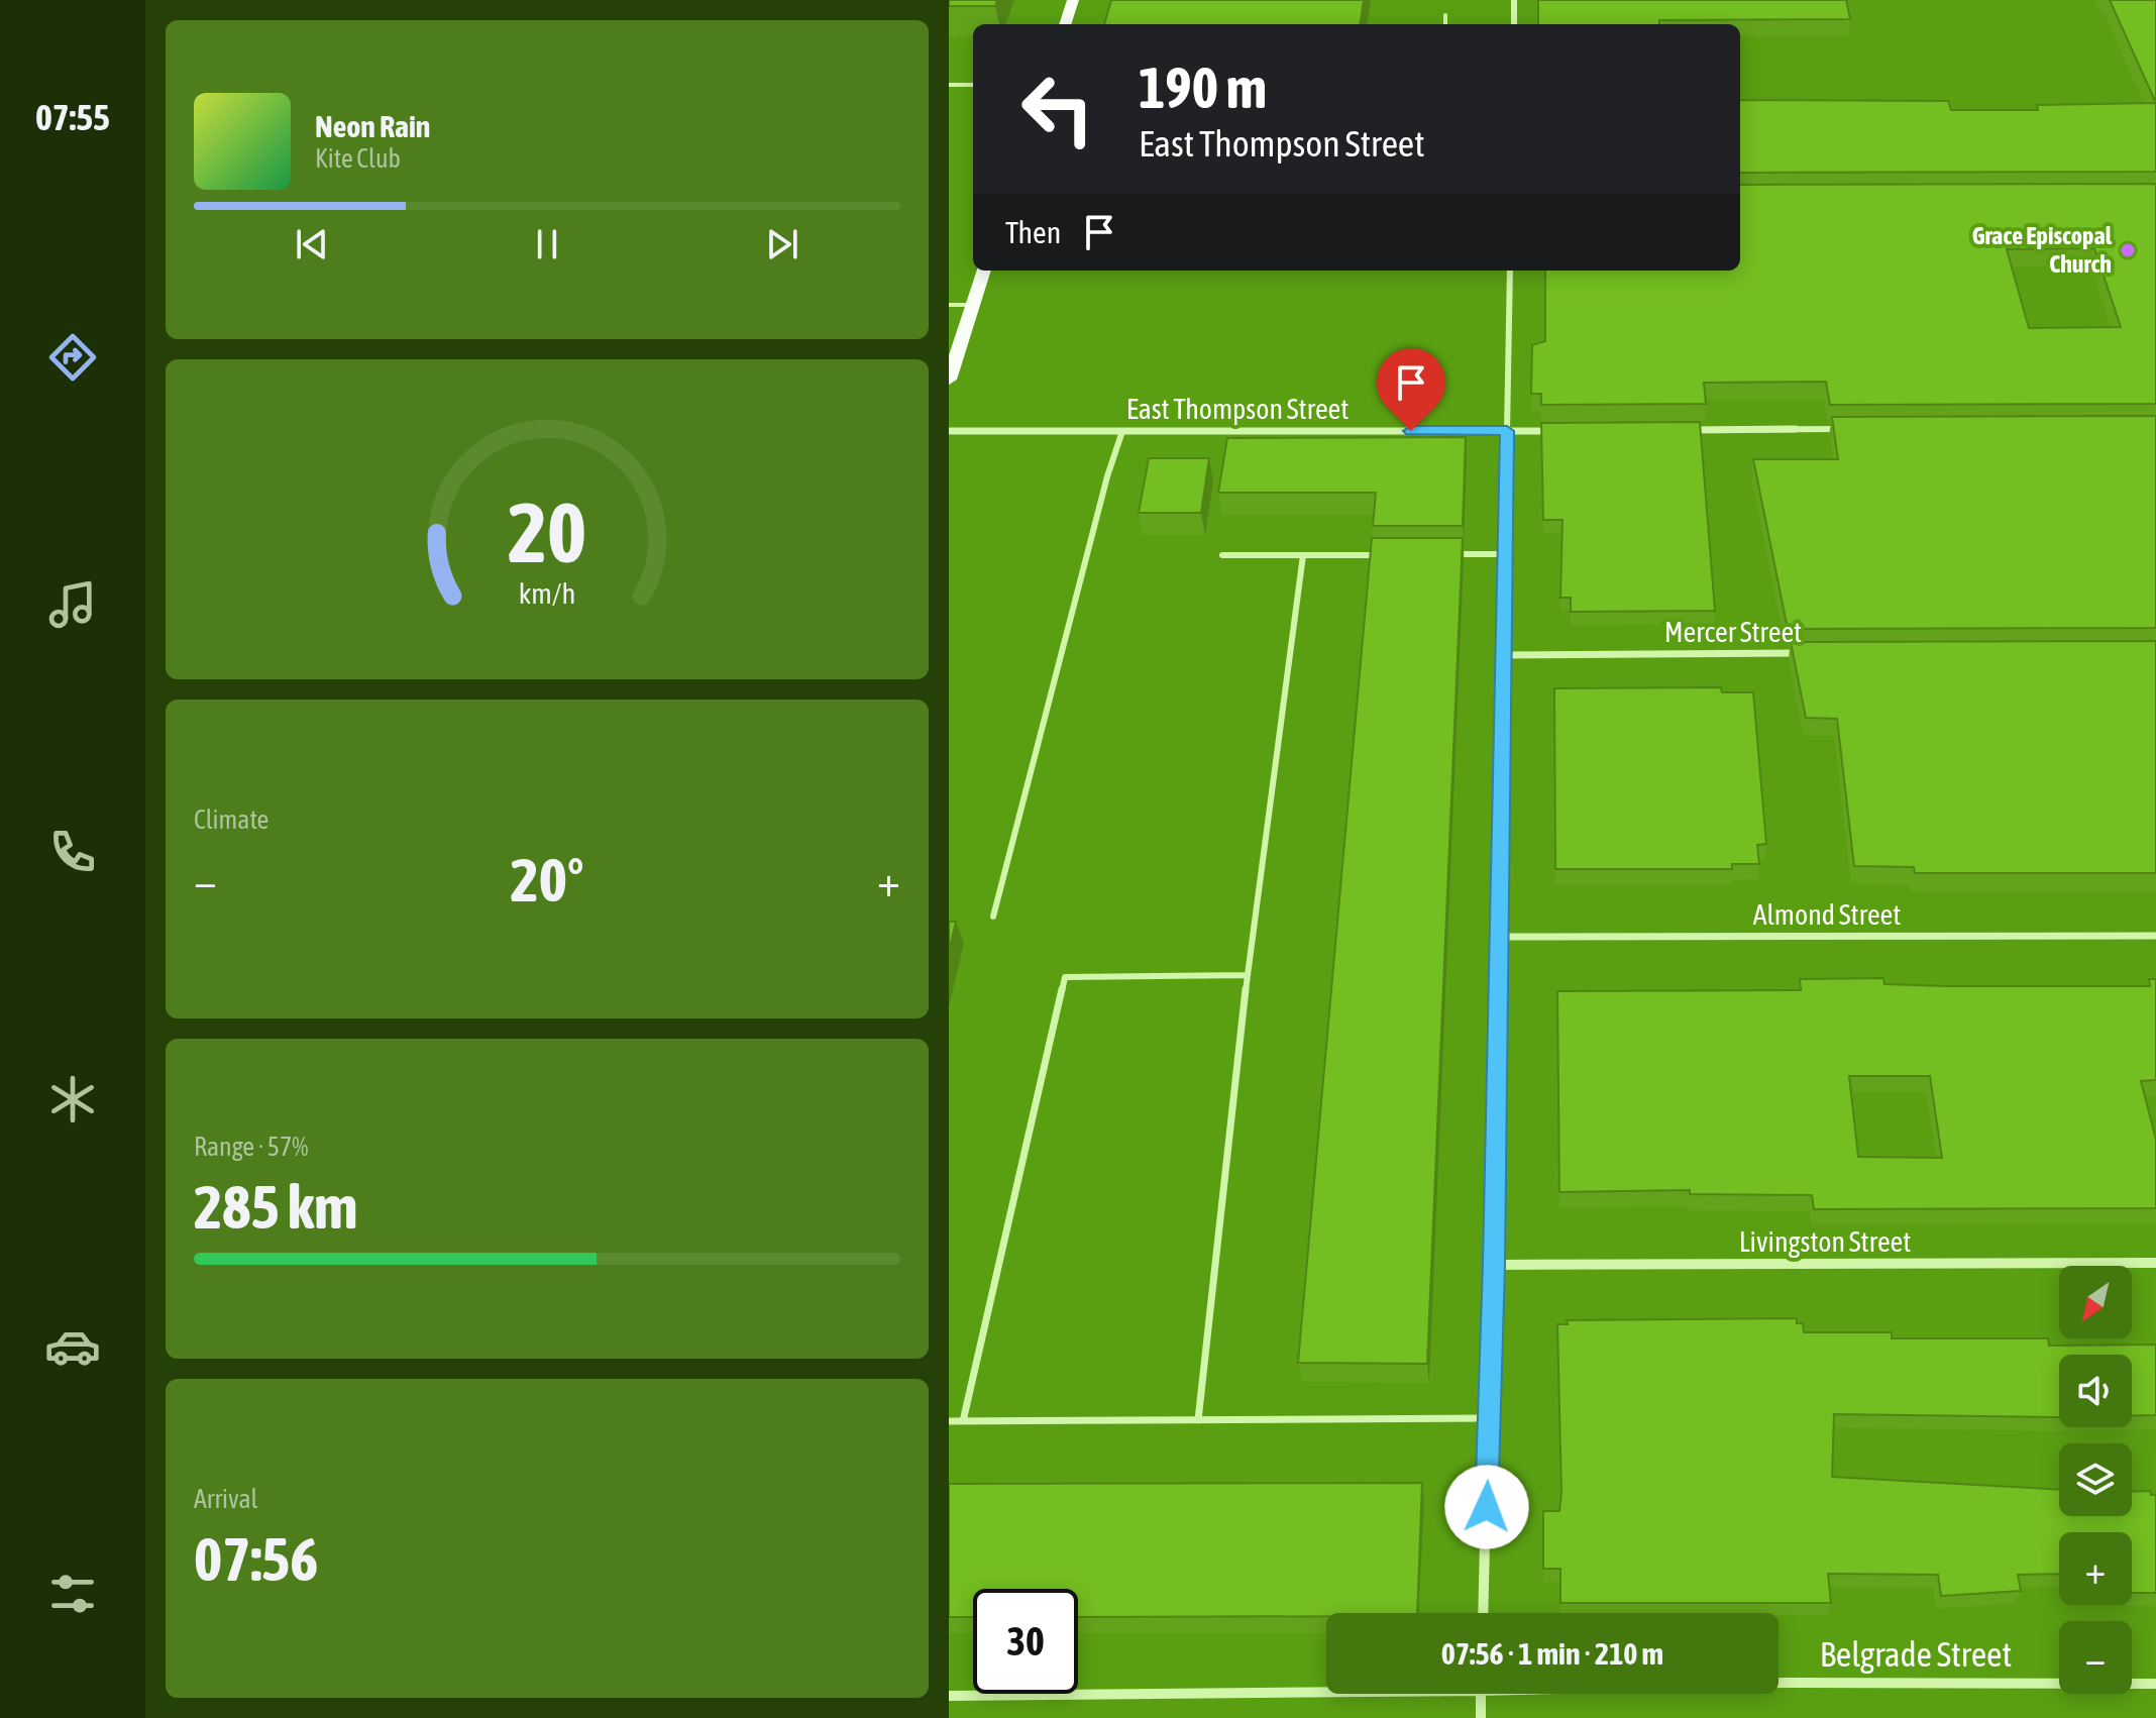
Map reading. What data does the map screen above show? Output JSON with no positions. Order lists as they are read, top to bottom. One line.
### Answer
{"streets":{"street":["East Thompson Street","Mercer Street","Almond Street","Livingston Street","Belgrade Street"]},"places":["Grace Episcopal Church"],"north":"bottom left","page":{"tabs":"07:55","turn":["190 m","East Thompson Street"],"song":["Neon Rain","Kite Club"],"then":"Then","tile":["Climate",["Range · 57%","285 km"],["Arrival","07:56"]],"heat":["−","20°","+"],"map_buttons":["+","−"],"limit":"30","trip":"07:56 · 1 min · 210 m","gauge":["20","km/h"]}}
